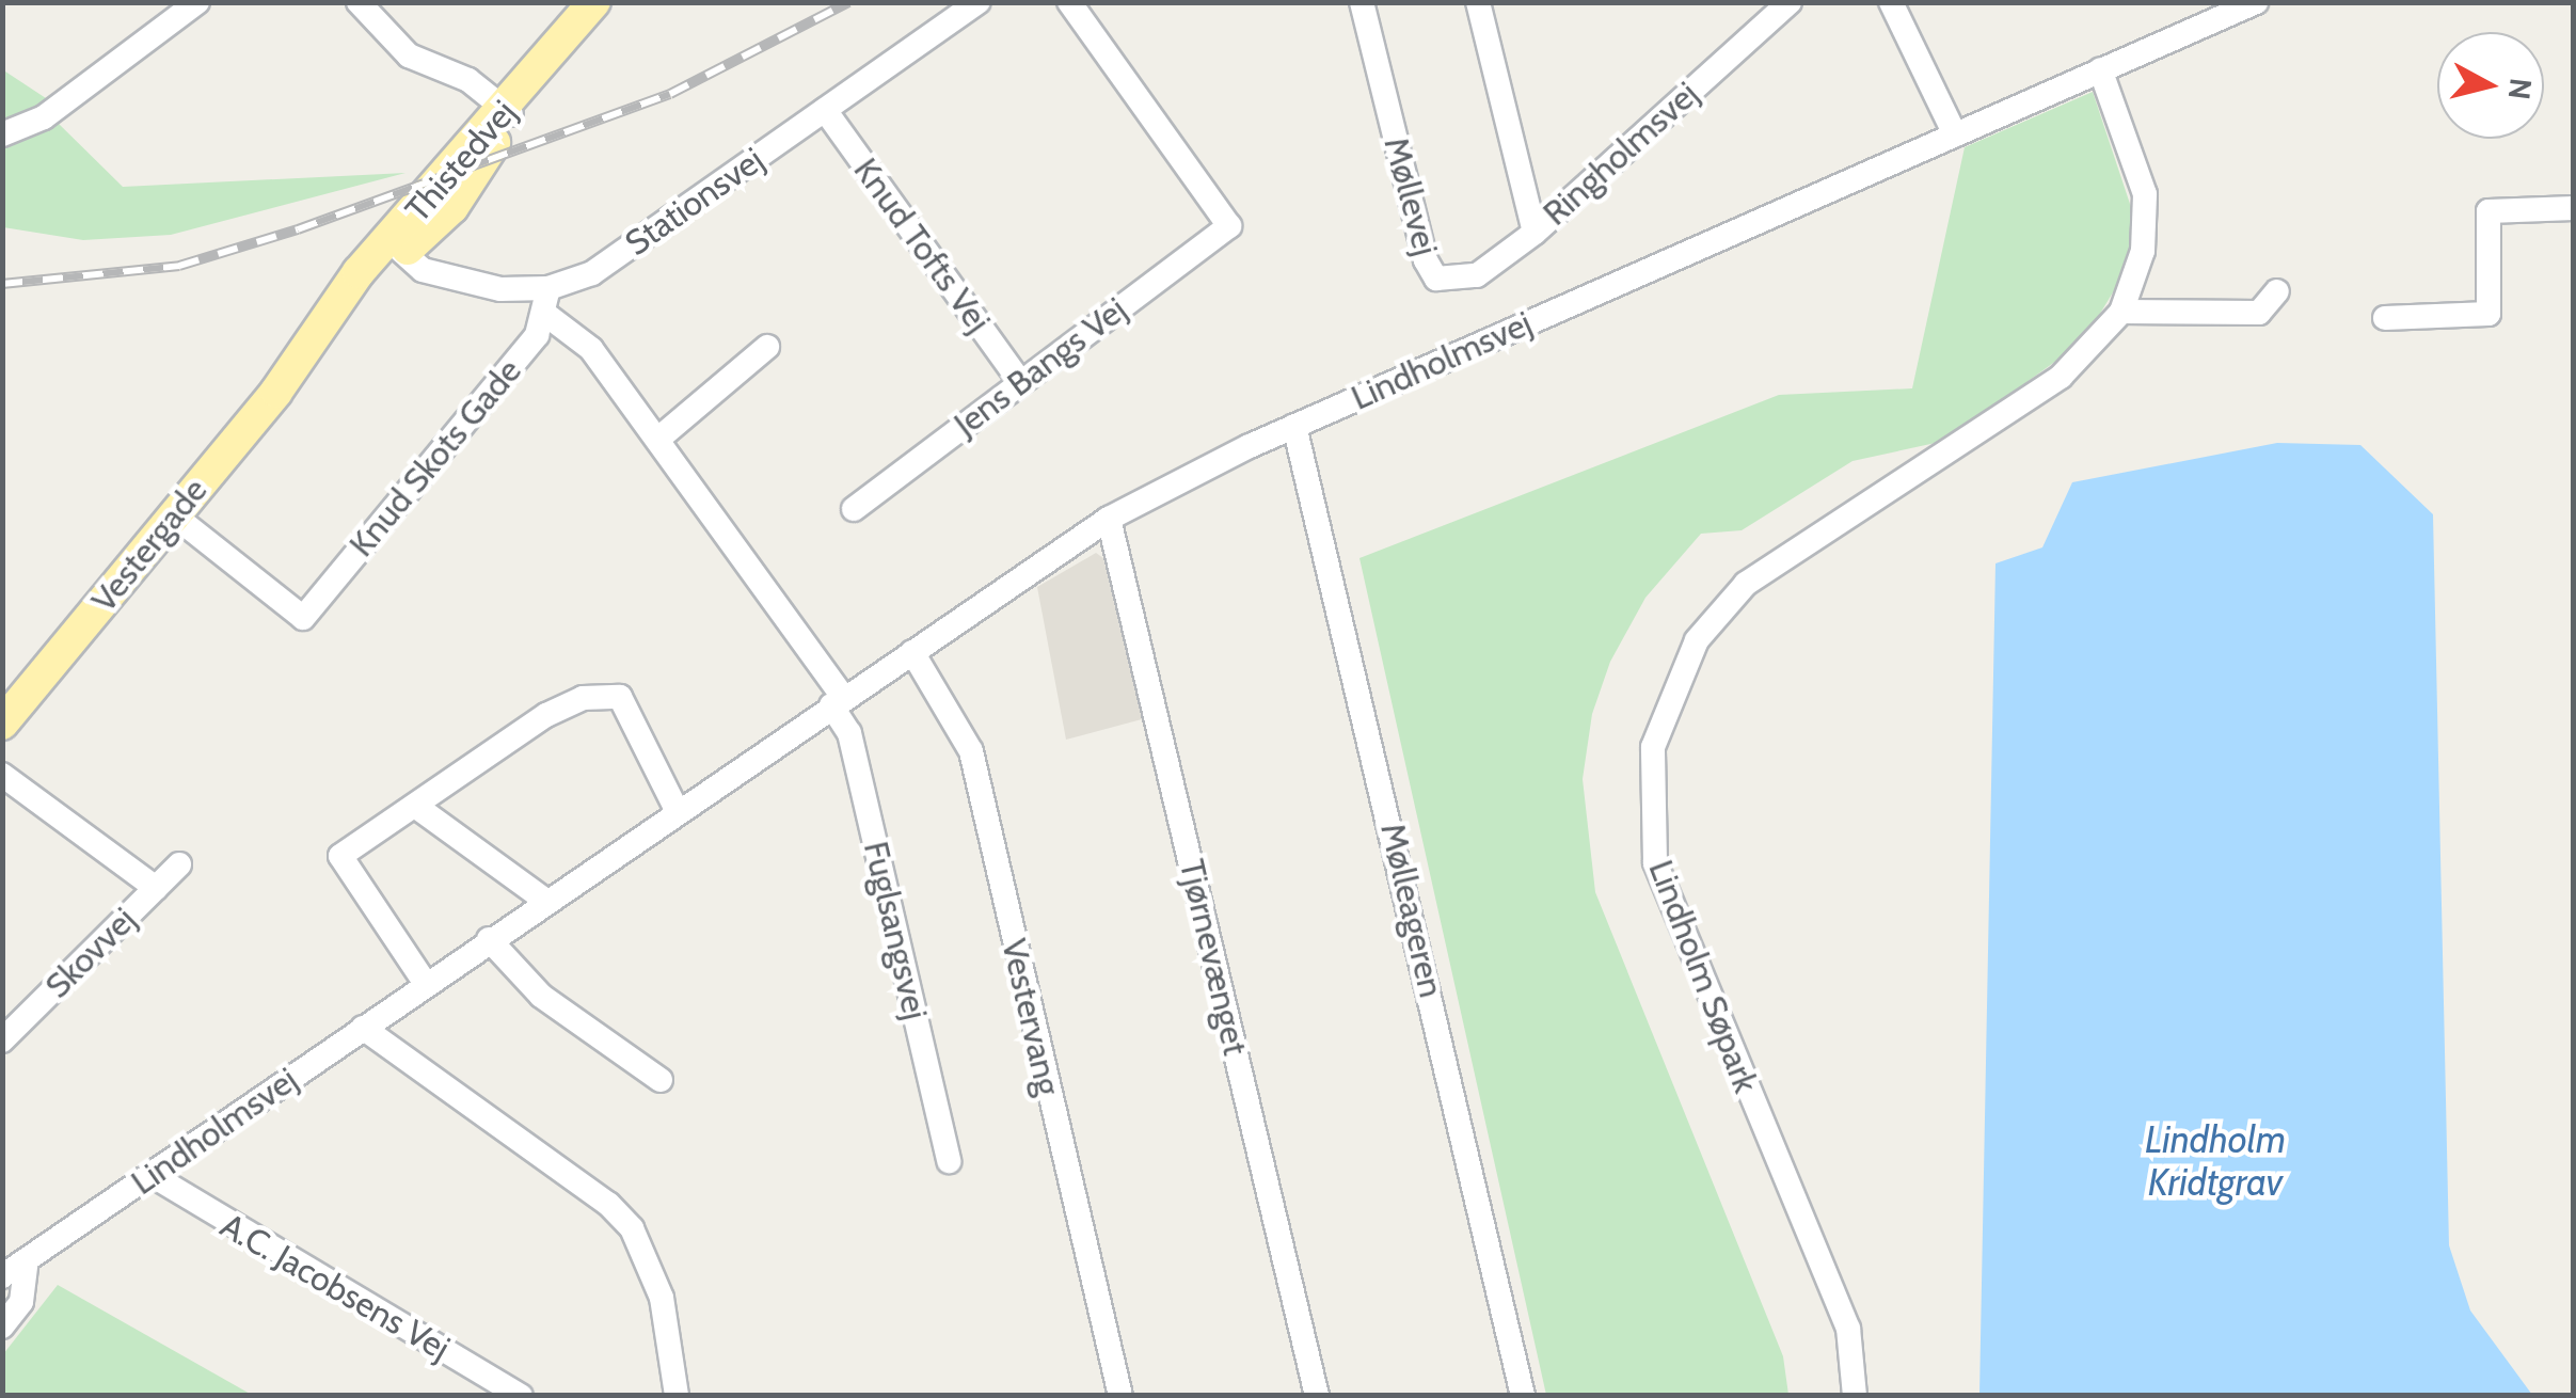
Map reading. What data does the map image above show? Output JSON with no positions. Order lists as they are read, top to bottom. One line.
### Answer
{"streets":{"main road":["Thistedvej","Vestergade"],"street":["Ringholmsvej","Møllevej","Stationsvej","Knud Tofts Vej","Lindholmsvej","Jens Bangs Vej","Knud Skots Gade","Mølleageren","Fuglsangsvej","Skovvej","Tjørnevænget","Lindholm Søpark","Vestervang","A.C. Jacobsens Vej"]},"crossings":[["Ringholmsvej","Møllevej"],["Thistedvej","Stationsvej"],["Thistedvej","Vestergade"],["Stationsvej","Knud Tofts Vej"],["Stationsvej","Vestergade"],["Knud Tofts Vej","Jens Bangs Vej"],["Lindholmsvej","Mølleageren"],["Lindholmsvej","Fuglsangsvej"],["Lindholmsvej","Tjørnevænget"],["Lindholmsvej","Lindholm Søpark"],["Lindholmsvej","Vestervang"],["Lindholmsvej","A.C. Jacobsens Vej"],["Knud Skots Gade","Vestergade"],["Knud Skots Gade","Fuglsangsvej"]],"water":["Lindholm Kridtgrav"],"north":"right"}
